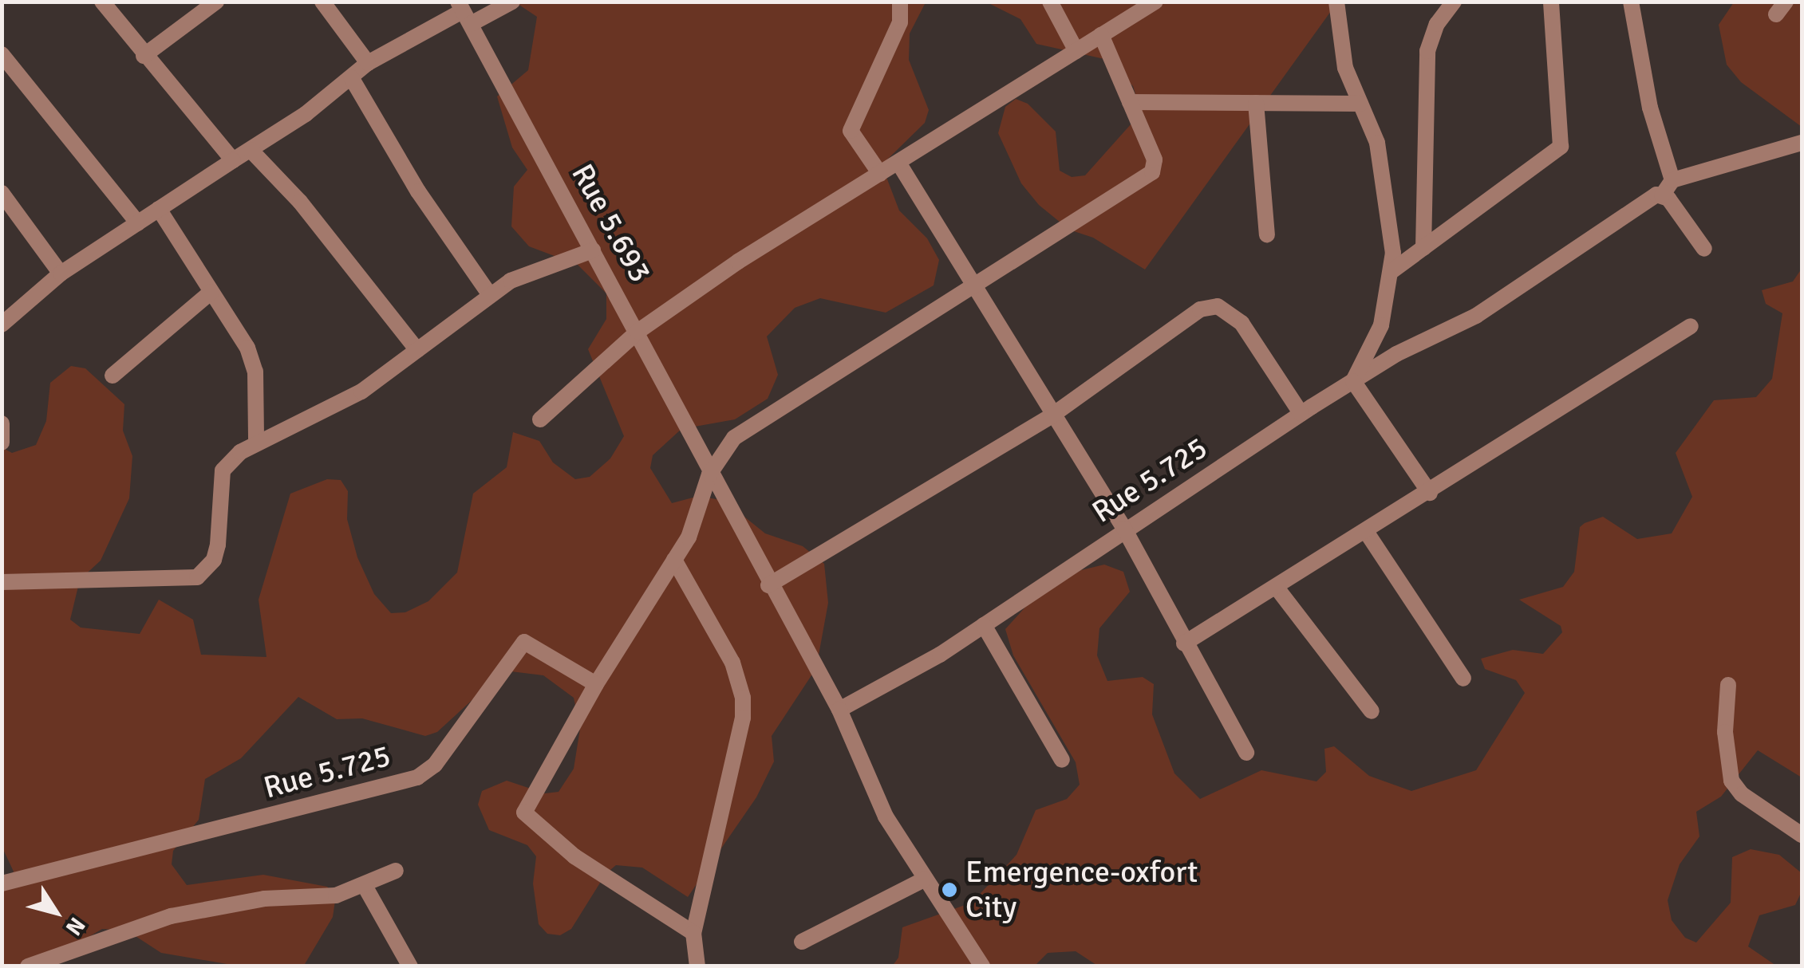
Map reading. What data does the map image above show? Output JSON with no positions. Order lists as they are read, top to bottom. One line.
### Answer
{"streets":{"street":["Rue 5.693","Rue 5.725"]},"places":["Emergence-oxfort City"],"north":"bottom right"}
